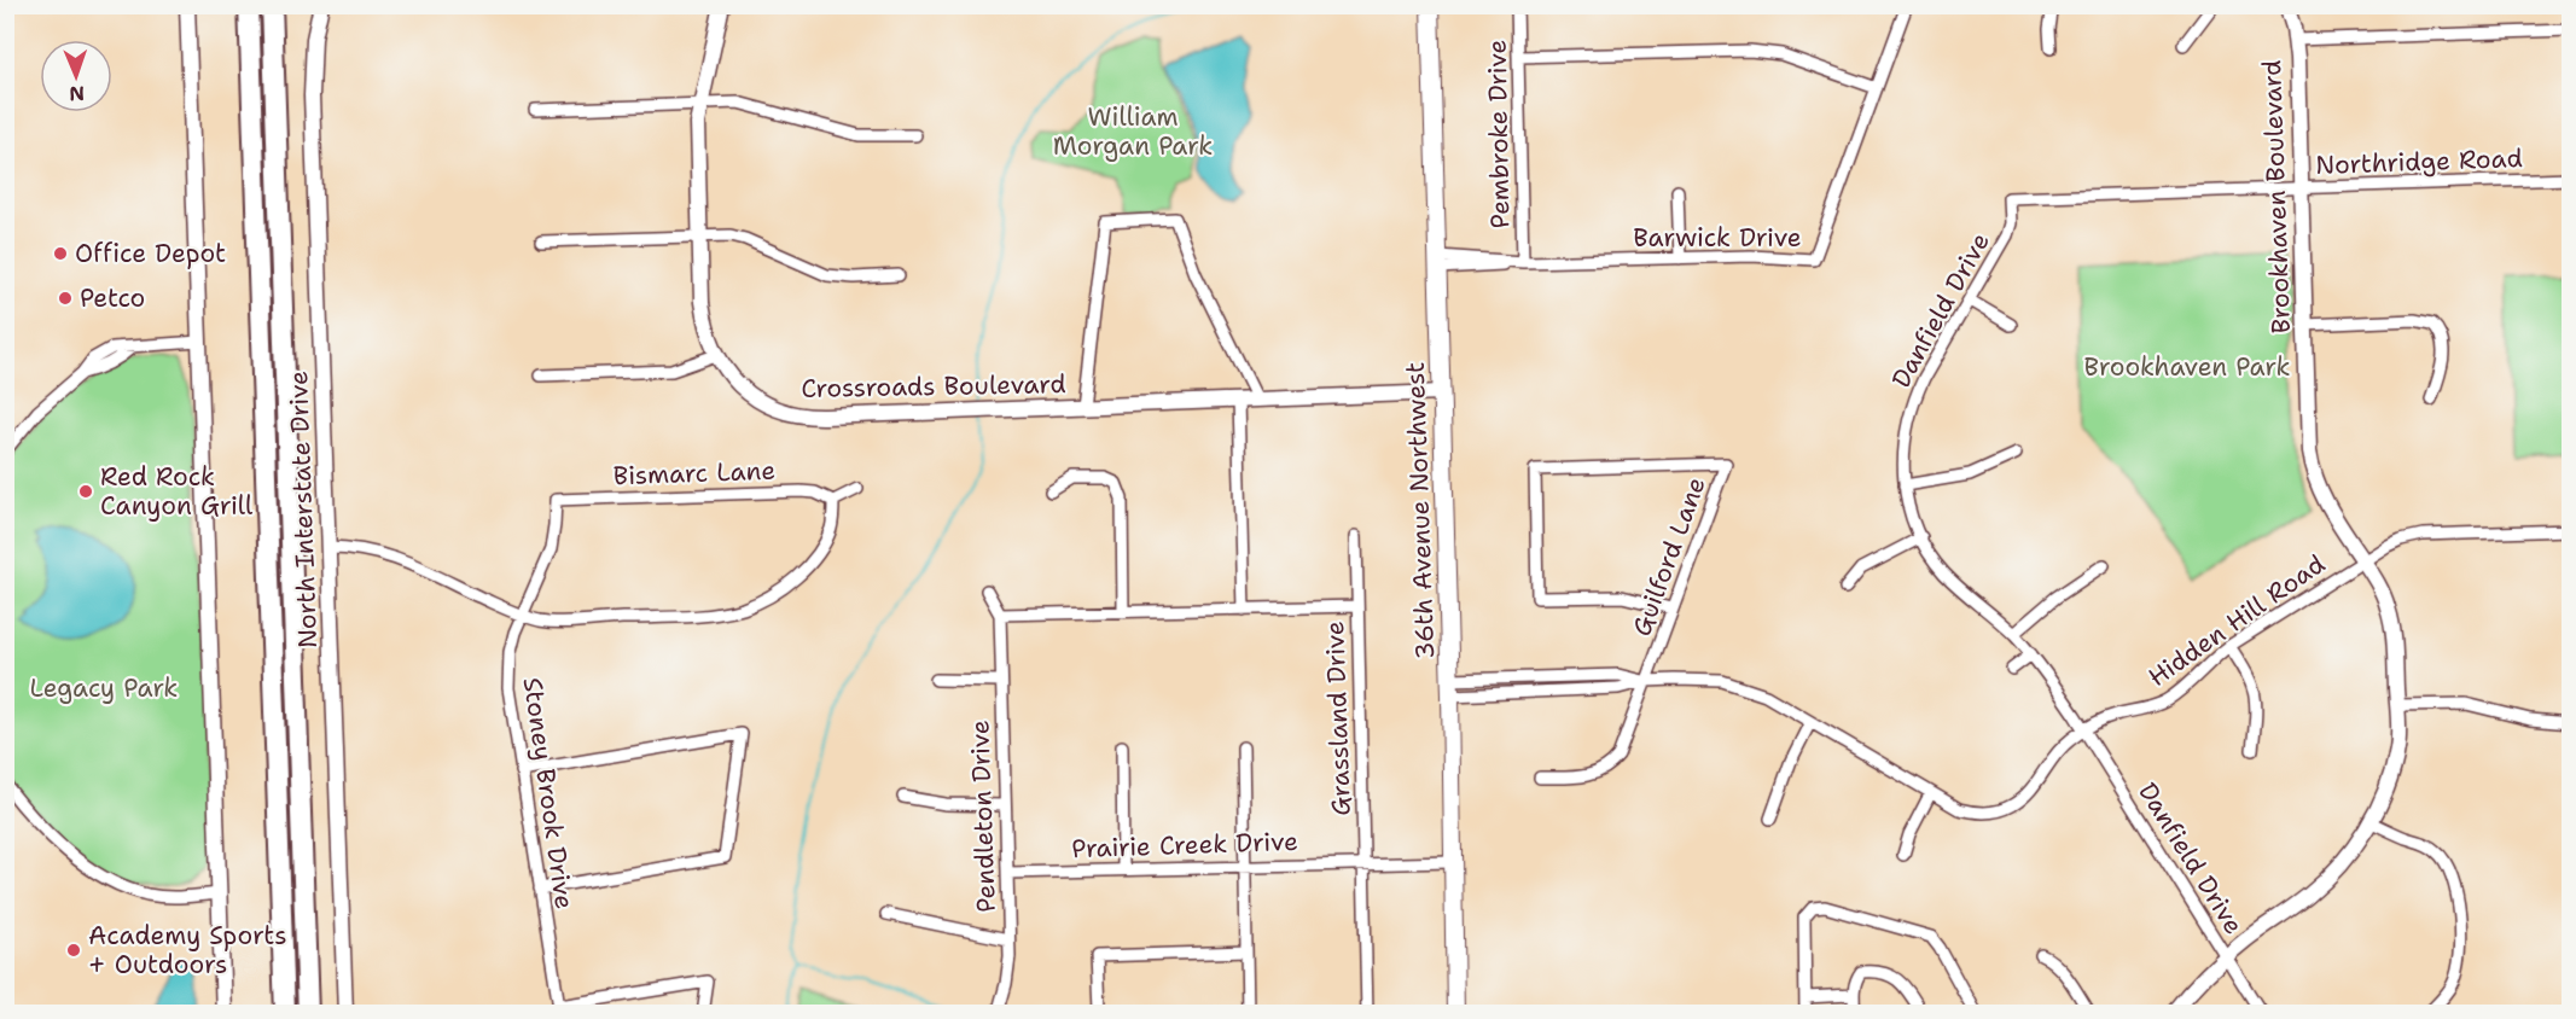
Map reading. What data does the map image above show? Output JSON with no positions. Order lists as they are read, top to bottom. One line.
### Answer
{"streets":{"main road":["36th Avenue Northwest"],"street":["Pembroke Drive","Northridge Road","Brookhaven Boulevard","Barwick Drive","Danfield Drive","Crossroads Boulevard","Bismarc Lane","North Interstate Drive","Guilford Lane","Hidden Hill Road","Grassland Drive","Stoney Brook Drive","Pendleton Drive","Prairie Creek Drive"]},"crossings":[["Pembroke Drive","Barwick Drive"],["Northridge Road","Brookhaven Boulevard"],["Northridge Road","Danfield Drive"],["Brookhaven Boulevard","Danfield Drive"],["Brookhaven Boulevard","Hidden Hill Road"],["Barwick Drive","36th Avenue Northwest"],["Danfield Drive","Hidden Hill Road"],["Crossroads Boulevard","36th Avenue Northwest"],["Bismarc Lane","Stoney Brook Drive"],["36th Avenue Northwest","Hidden Hill Road"],["36th Avenue Northwest","Prairie Creek Drive"],["Guilford Lane","Hidden Hill Road"],["Grassland Drive","Pendleton Drive"],["Grassland Drive","Prairie Creek Drive"],["Pendleton Drive","Prairie Creek Drive"]],"parks":["William Morgan Park","Brookhaven Park","Legacy Park"],"places":["Office Depot","Petco","Red Rock Canyon Grill","Academy Sports + Outdoors"],"north":"bottom"}
